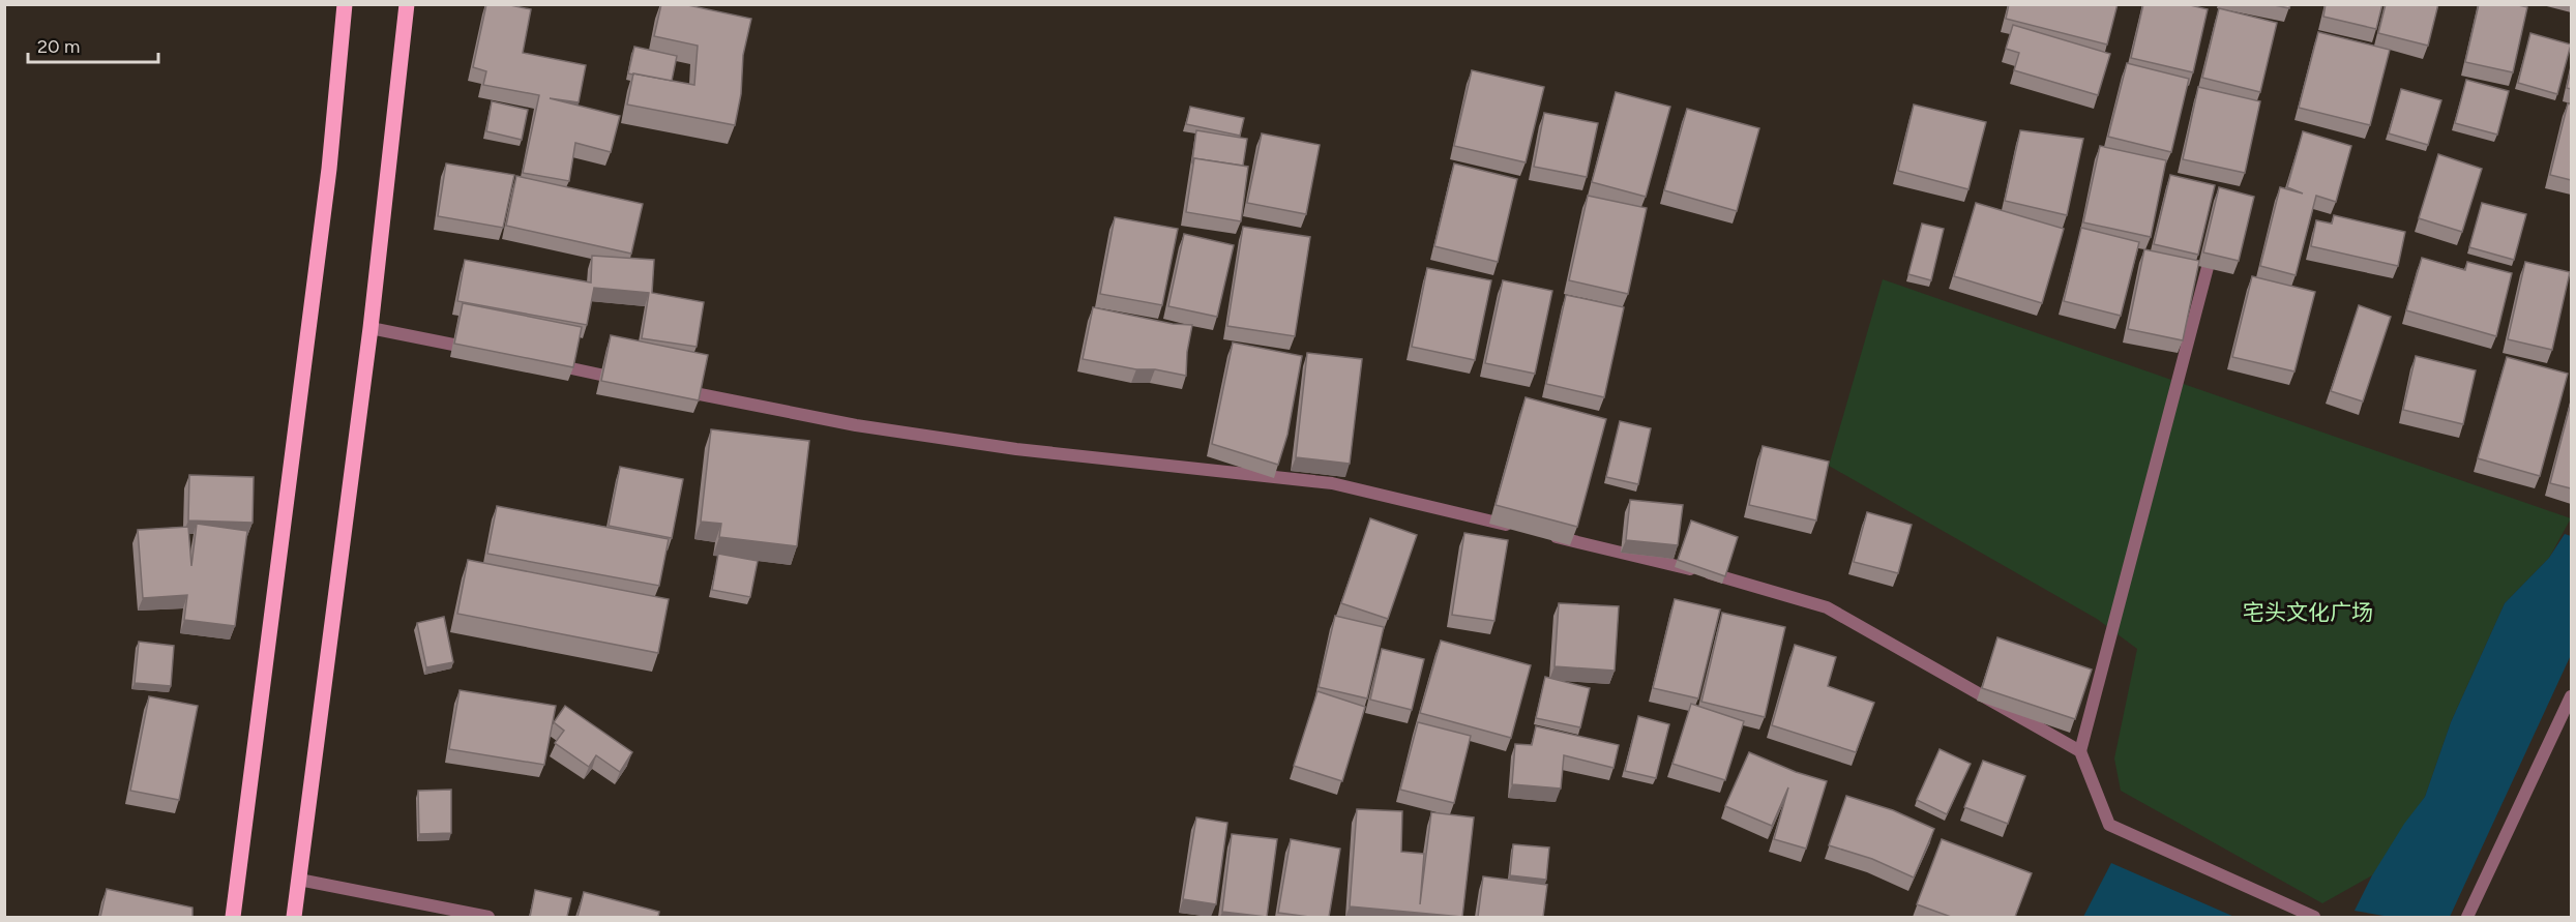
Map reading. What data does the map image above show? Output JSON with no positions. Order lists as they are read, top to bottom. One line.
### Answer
{"parks":["宅头文化广场"],"scale_bar":"20 m"}
